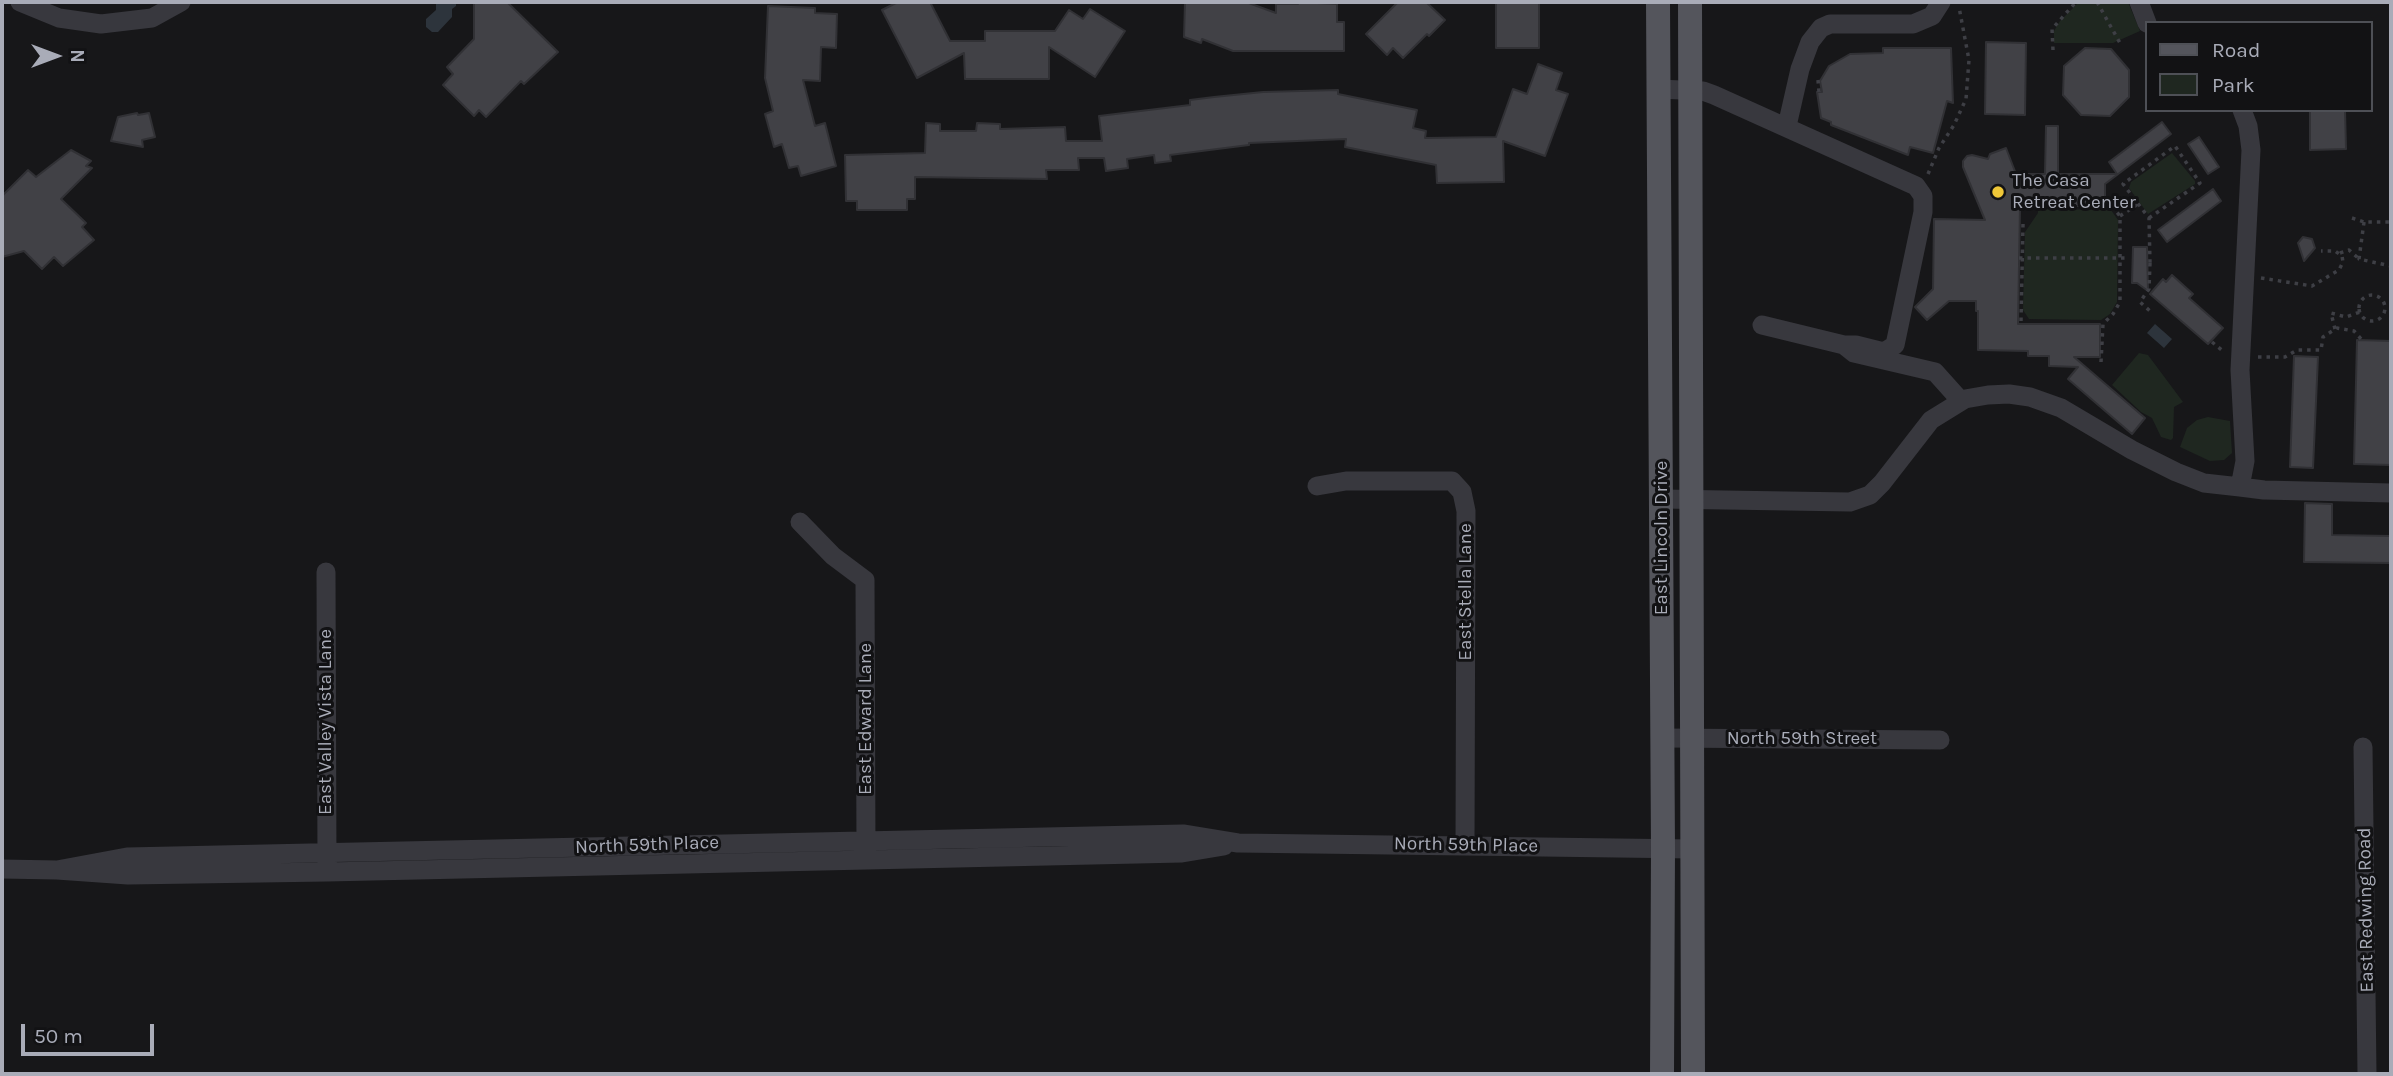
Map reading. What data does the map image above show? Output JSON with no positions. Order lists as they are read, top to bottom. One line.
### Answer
{"streets":{"main road":["East Lincoln Drive"],"street":["East Stella Lane","East Edward Lane","East Valley Vista Lane","North 59th Street","North 59th Place","East Redwing Road"]},"crossings":[["East Lincoln Drive","North 59th Street"],["East Lincoln Drive","North 59th Place"],["East Stella Lane","North 59th Place"],["East Edward Lane","North 59th Place"],["East Valley Vista Lane","North 59th Place"]],"places":["The Casa Retreat Center"],"legend":["Road","Park"],"scale_bar":"50 m","north":"right"}
